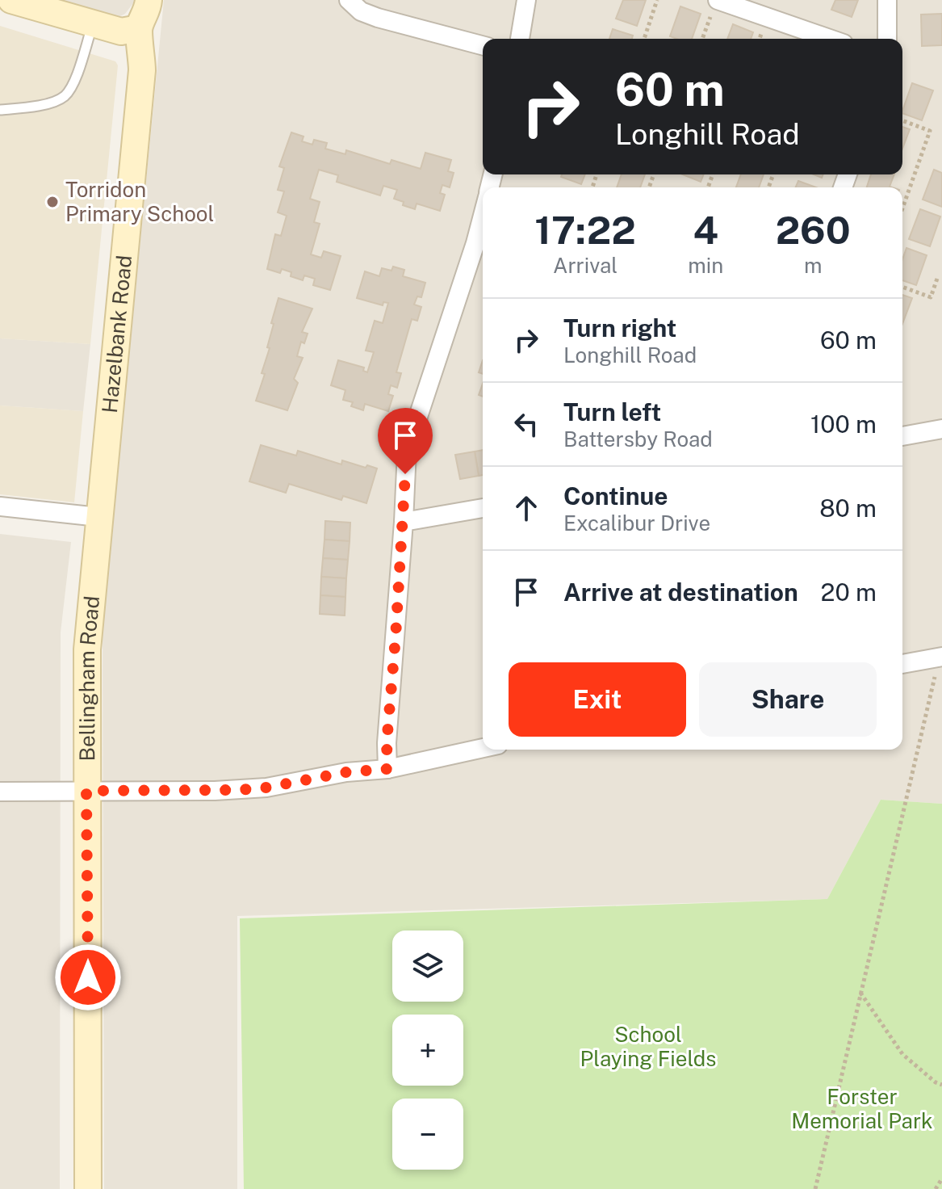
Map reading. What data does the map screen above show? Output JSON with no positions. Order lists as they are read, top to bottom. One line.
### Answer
{"streets":{"street":["Hazelbank Road","Bellingham Road"]},"crossings":[["Hazelbank Road","Bellingham Road"]],"parks":["School Playing Fields","Forster Memorial Park"],"places":["Torridon Primary School"],"page":{"turn":["60 m","Longhill Road"],"eta":["17:22","Arrival","4","min","260","m"],"list":[{"name":"Turn right","note":"Longhill Road","value":"60 m"},{"name":"Turn left","note":"Battersby Road","value":"100 m"},{"name":"Continue","note":"Excalibur Drive","value":"80 m"},{"name":"Arrive at destination","value":"20 m"}],"buttons":["Exit","Share"],"map_buttons":["+","−"]}}
